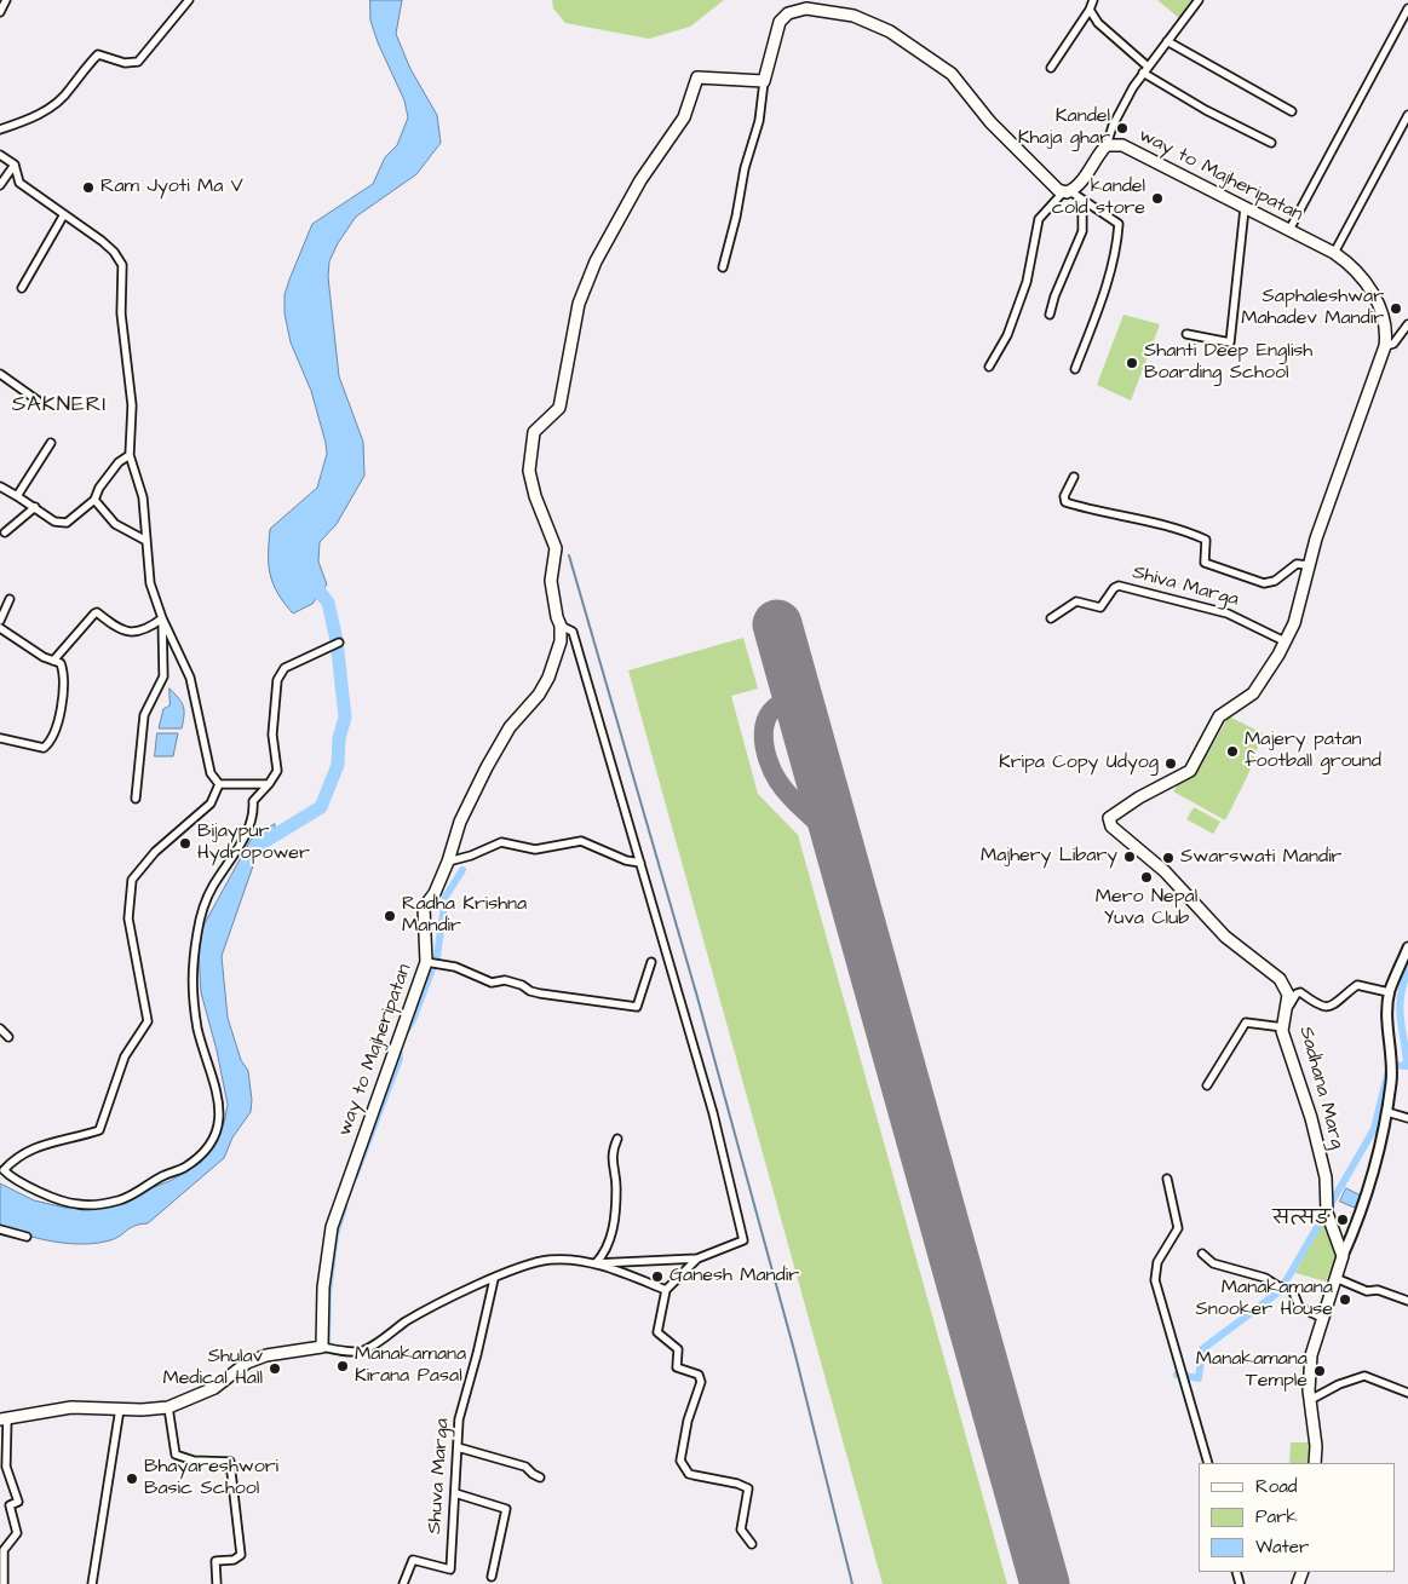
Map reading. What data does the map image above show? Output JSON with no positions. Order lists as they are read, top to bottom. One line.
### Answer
{"streets":{"main road":["way to Majheripatan","Sadhana Marg"],"street":["Shiva Marga","Shuva Marga"]},"crossings":[["way to Majheripatan","Shiva Marga"],["way to Majheripatan","Sadhana Marg"]],"districts":["SAKNERI"],"places":["Kandel Khaja ghar","Ram Jyoti Ma V","kandel cold store","Saphaleshwar Mahadev Mandir","Shanti Deep English Boarding School","Majery patan football ground","Kripa Copy Udyog","Bijaypur Hydropower","Majhery Libary","Swarswati Mandir","Mero Nepal Yuva Club","Radha Krishna Mandir","सत्सङ","Ganesh Mandir","Manakamana Snooker House","Manakamana Kirana Pasal","Shulav Medical Hall","Manakamana Temple","Bhayareshwori Basic School"],"legend":["Road","Park","Water"]}
